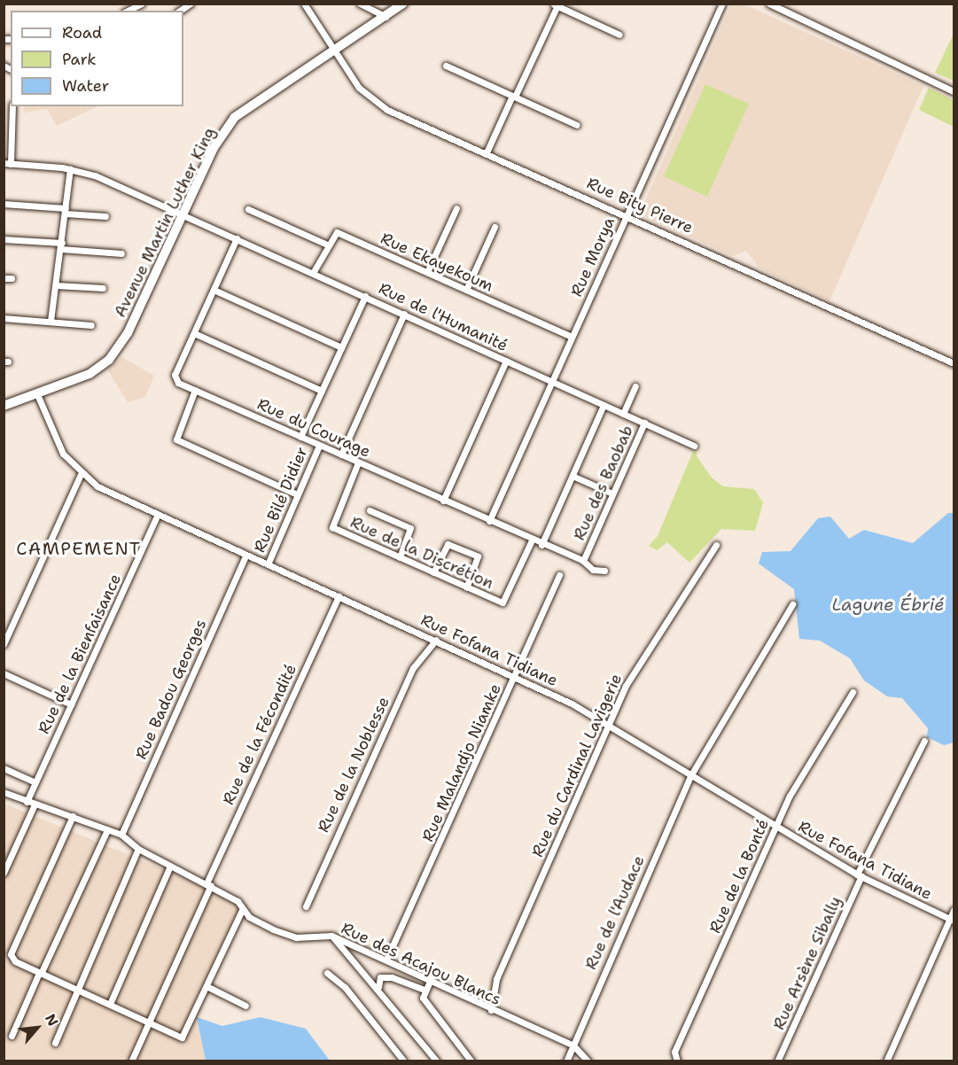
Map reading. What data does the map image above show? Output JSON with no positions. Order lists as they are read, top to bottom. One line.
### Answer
{"streets":{"street":["Rue Bity Pierre","Avenue Martin Luther King","Rue Morya","Rue Ekayekoum","Rue de l'Humanité","Rue du Courage","Rue des Baobab","Rue Bilé Didier","Rue de la Discrétion","Rue Fofana Tidiane","Rue de la Bienfaisance","Rue Badou Georges","Rue de la Fécondité","Rue Malandjo Niamke","Rue de la Noblesse","Rue du Cardinal Lavigerie","Rue de la Bonté","Rue de l'Audace","Rue Arsène Sibally","Rue des Acajou Blancs"]},"crossings":[["Rue Bity Pierre","Avenue Martin Luther King"],["Rue Bity Pierre","Rue Morya"],["Avenue Martin Luther King","Rue de l'Humanité"],["Avenue Martin Luther King","Rue Fofana Tidiane"],["Rue Morya","Rue Ekayekoum"],["Rue Morya","Rue de l'Humanité"],["Rue Morya","Rue du Courage"],["Rue de l'Humanité","Rue du Courage"],["Rue de l'Humanité","Rue des Baobab"],["Rue du Courage","Rue des Baobab"],["Rue du Courage","Rue Bilé Didier"],["Rue du Courage","Rue de la Discrétion"],["Rue Bilé Didier","Rue Fofana Tidiane"],["Rue Fofana Tidiane","Rue de la Bienfaisance"],["Rue Fofana Tidiane","Rue Badou Georges"],["Rue Fofana Tidiane","Rue de la Fécondité"],["Rue Fofana Tidiane","Rue Malandjo Niamke"],["Rue Fofana Tidiane","Rue de la Noblesse"],["Rue Fofana Tidiane","Rue du Cardinal Lavigerie"],["Rue Fofana Tidiane","Rue de la Bonté"],["Rue Fofana Tidiane","Rue de l'Audace"],["Rue Fofana Tidiane","Rue Arsène Sibally"],["Rue de la Bienfaisance","Rue des Acajou Blancs"],["Rue Badou Georges","Rue des Acajou Blancs"],["Rue de la Fécondité","Rue des Acajou Blancs"],["Rue Malandjo Niamke","Rue des Acajou Blancs"],["Rue du Cardinal Lavigerie","Rue des Acajou Blancs"],["Rue de l'Audace","Rue des Acajou Blancs"]],"districts":["CAMPEMENT"],"water":["Lagune Ébrié"],"legend":["Road","Park","Water"],"north":"top right"}
